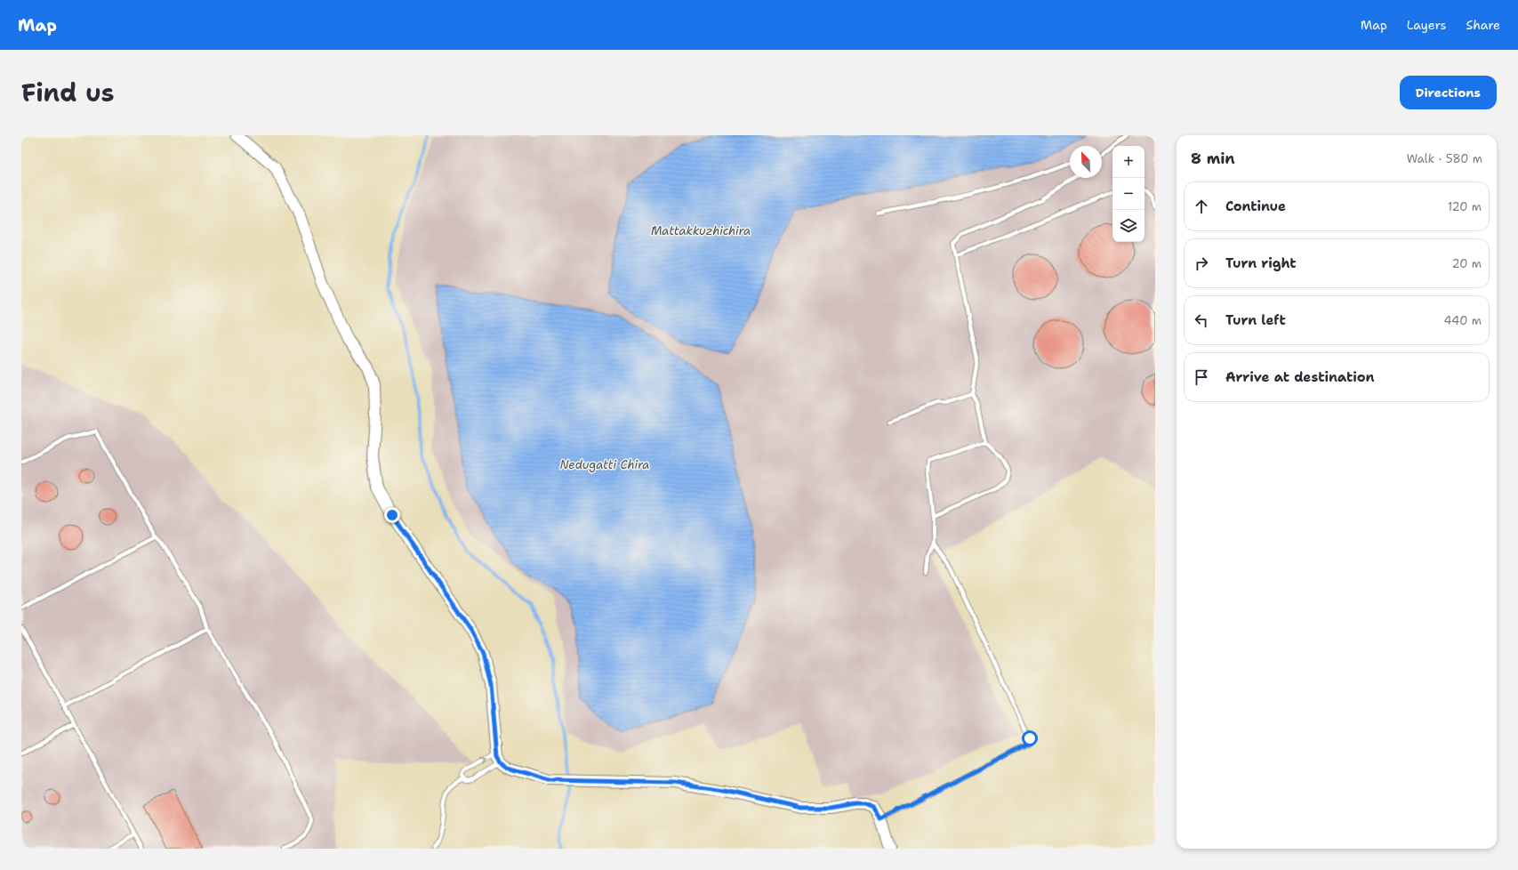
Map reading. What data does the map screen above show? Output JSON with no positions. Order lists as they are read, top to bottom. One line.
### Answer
{"water":["Mattakkuzhichira","Nedugatti Chira"],"north":"top left","page":{"header":"Map","nav":["Map","Layers","Share"],"title":"Find us","buttons":"Directions","heading":["8 min","Walk · 580 m"],"map_buttons":["+","−"],"list":[["Continue","120 m"],["Turn right","20 m"],["Turn left","440 m"],"Arrive at destination"]}}
